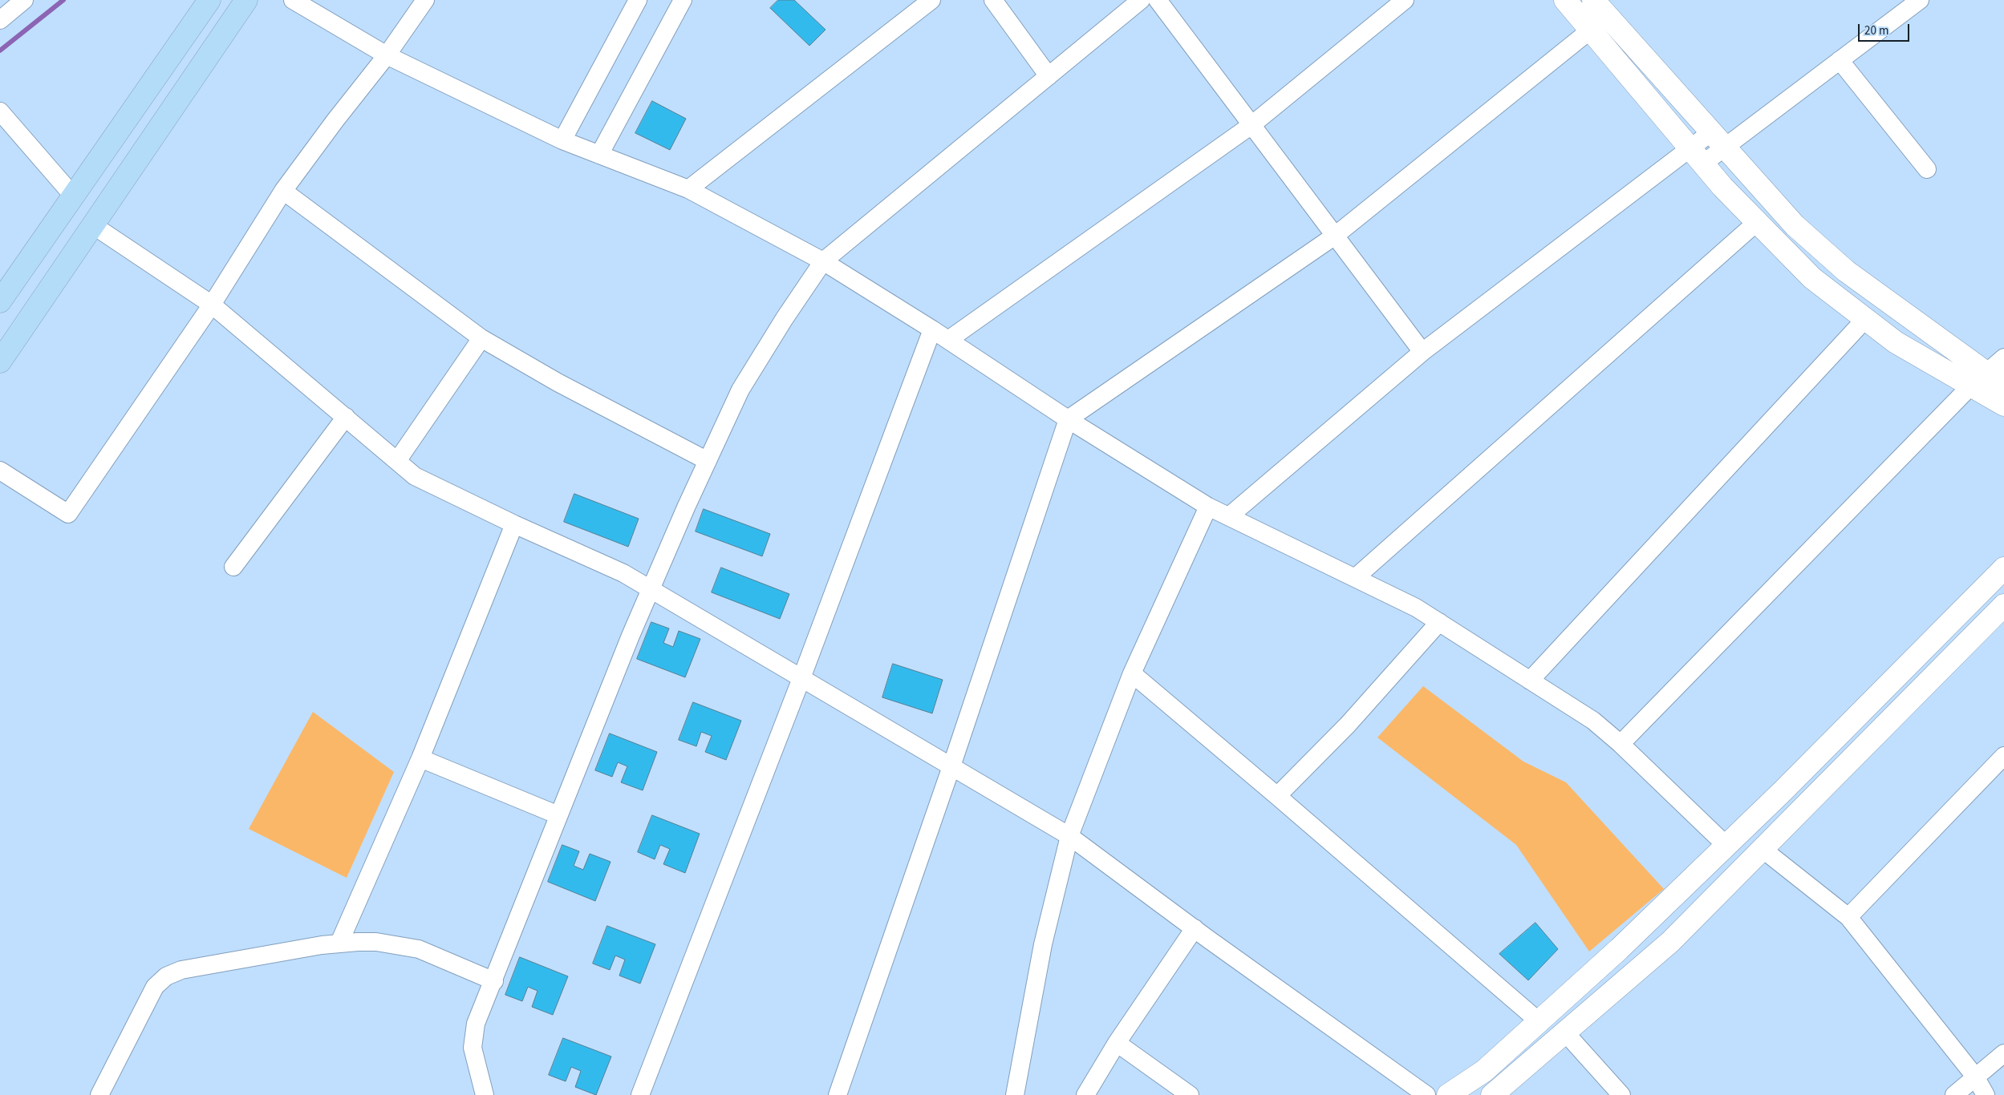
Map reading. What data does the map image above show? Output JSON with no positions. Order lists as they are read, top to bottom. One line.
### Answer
{"scale_bar":"20 m"}
